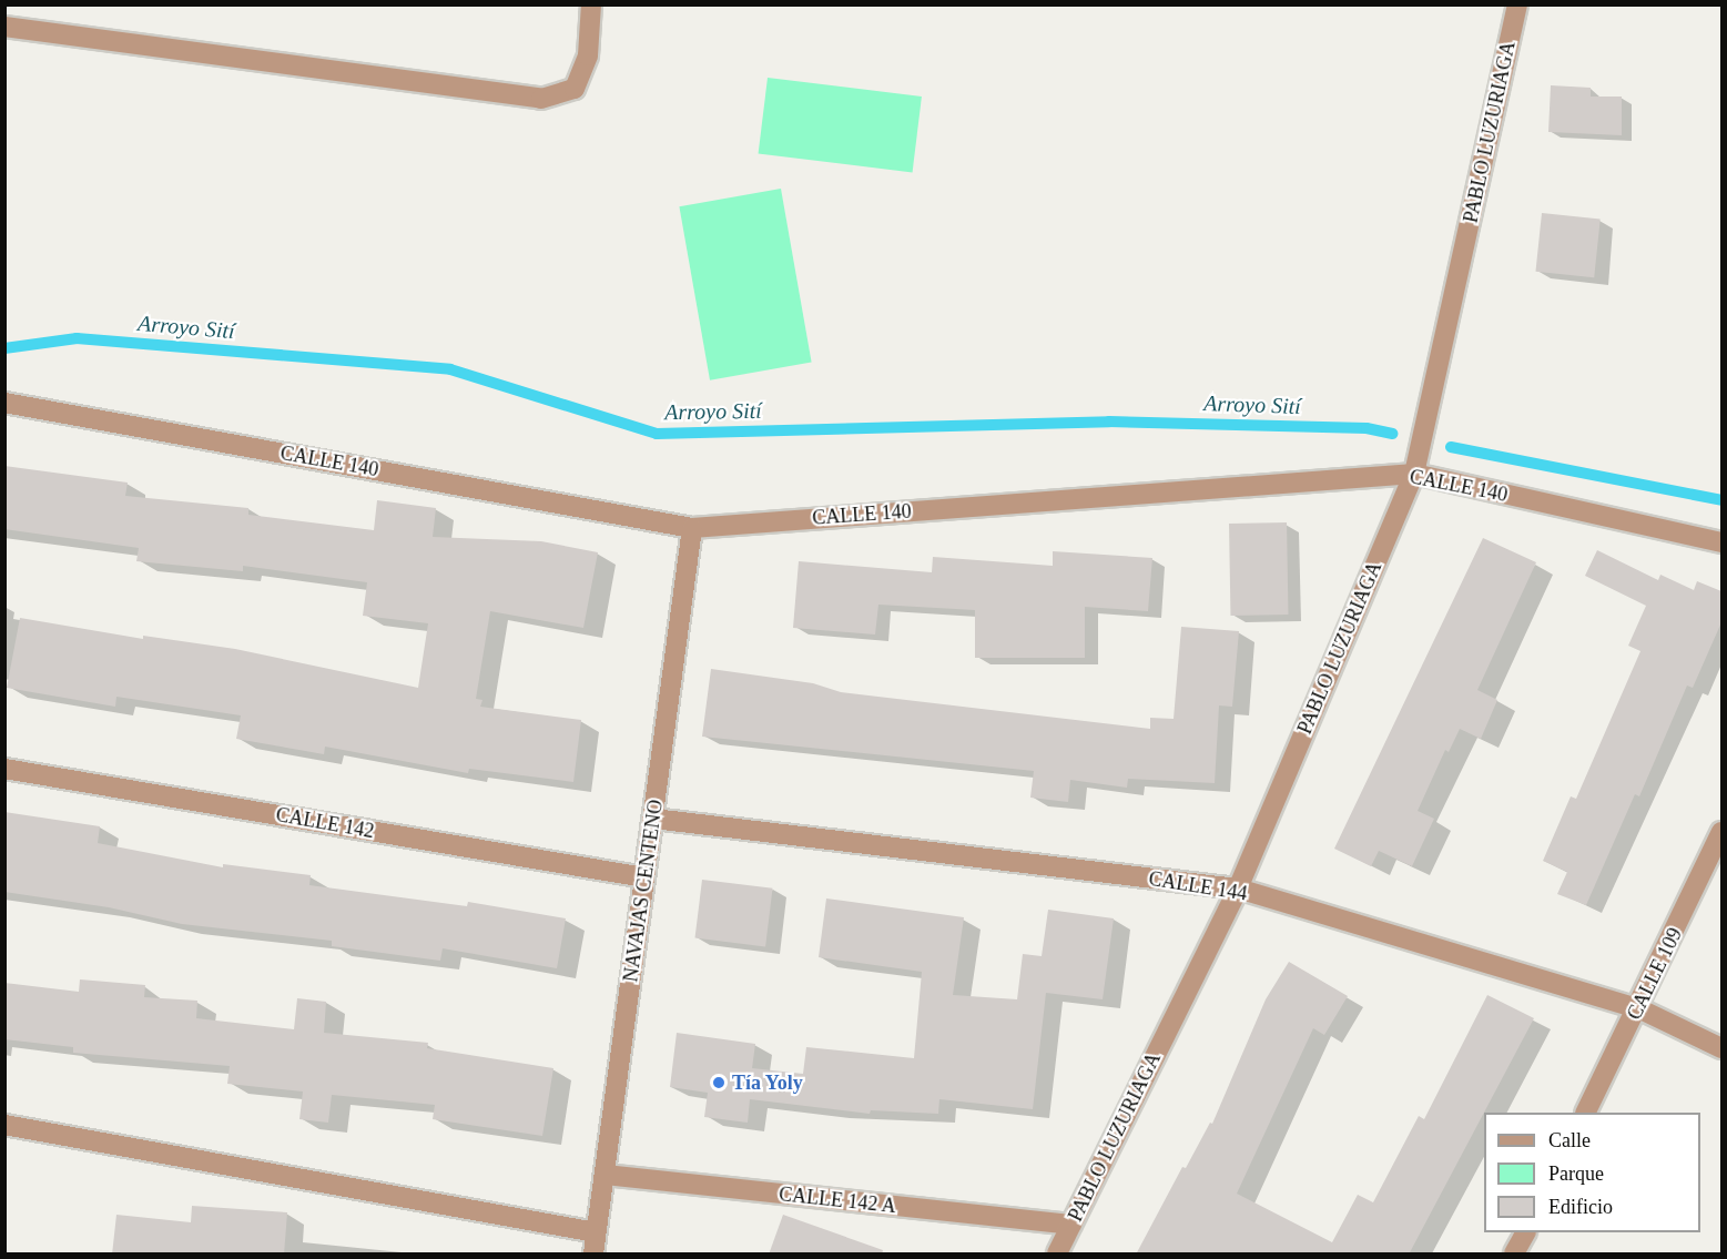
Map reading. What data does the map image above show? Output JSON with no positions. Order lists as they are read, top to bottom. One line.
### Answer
{"streets":{"street":["PABLO LUZURIAGA","CALLE 140","CALLE 142","CALLE 144","NAVAJAS CENTENO","CALLE 109","CALLE 142 A"]},"crossings":[["PABLO LUZURIAGA","CALLE 140"],["PABLO LUZURIAGA","CALLE 144"],["PABLO LUZURIAGA","CALLE 142 A"],["CALLE 140","NAVAJAS CENTENO"],["CALLE 142","NAVAJAS CENTENO"],["CALLE 144","NAVAJAS CENTENO"],["CALLE 144","CALLE 109"],["NAVAJAS CENTENO","CALLE 142 A"]],"water":["Arroyo Sití"],"places":["Tía Yoly"],"legend":["Calle","Parque","Edificio"]}
